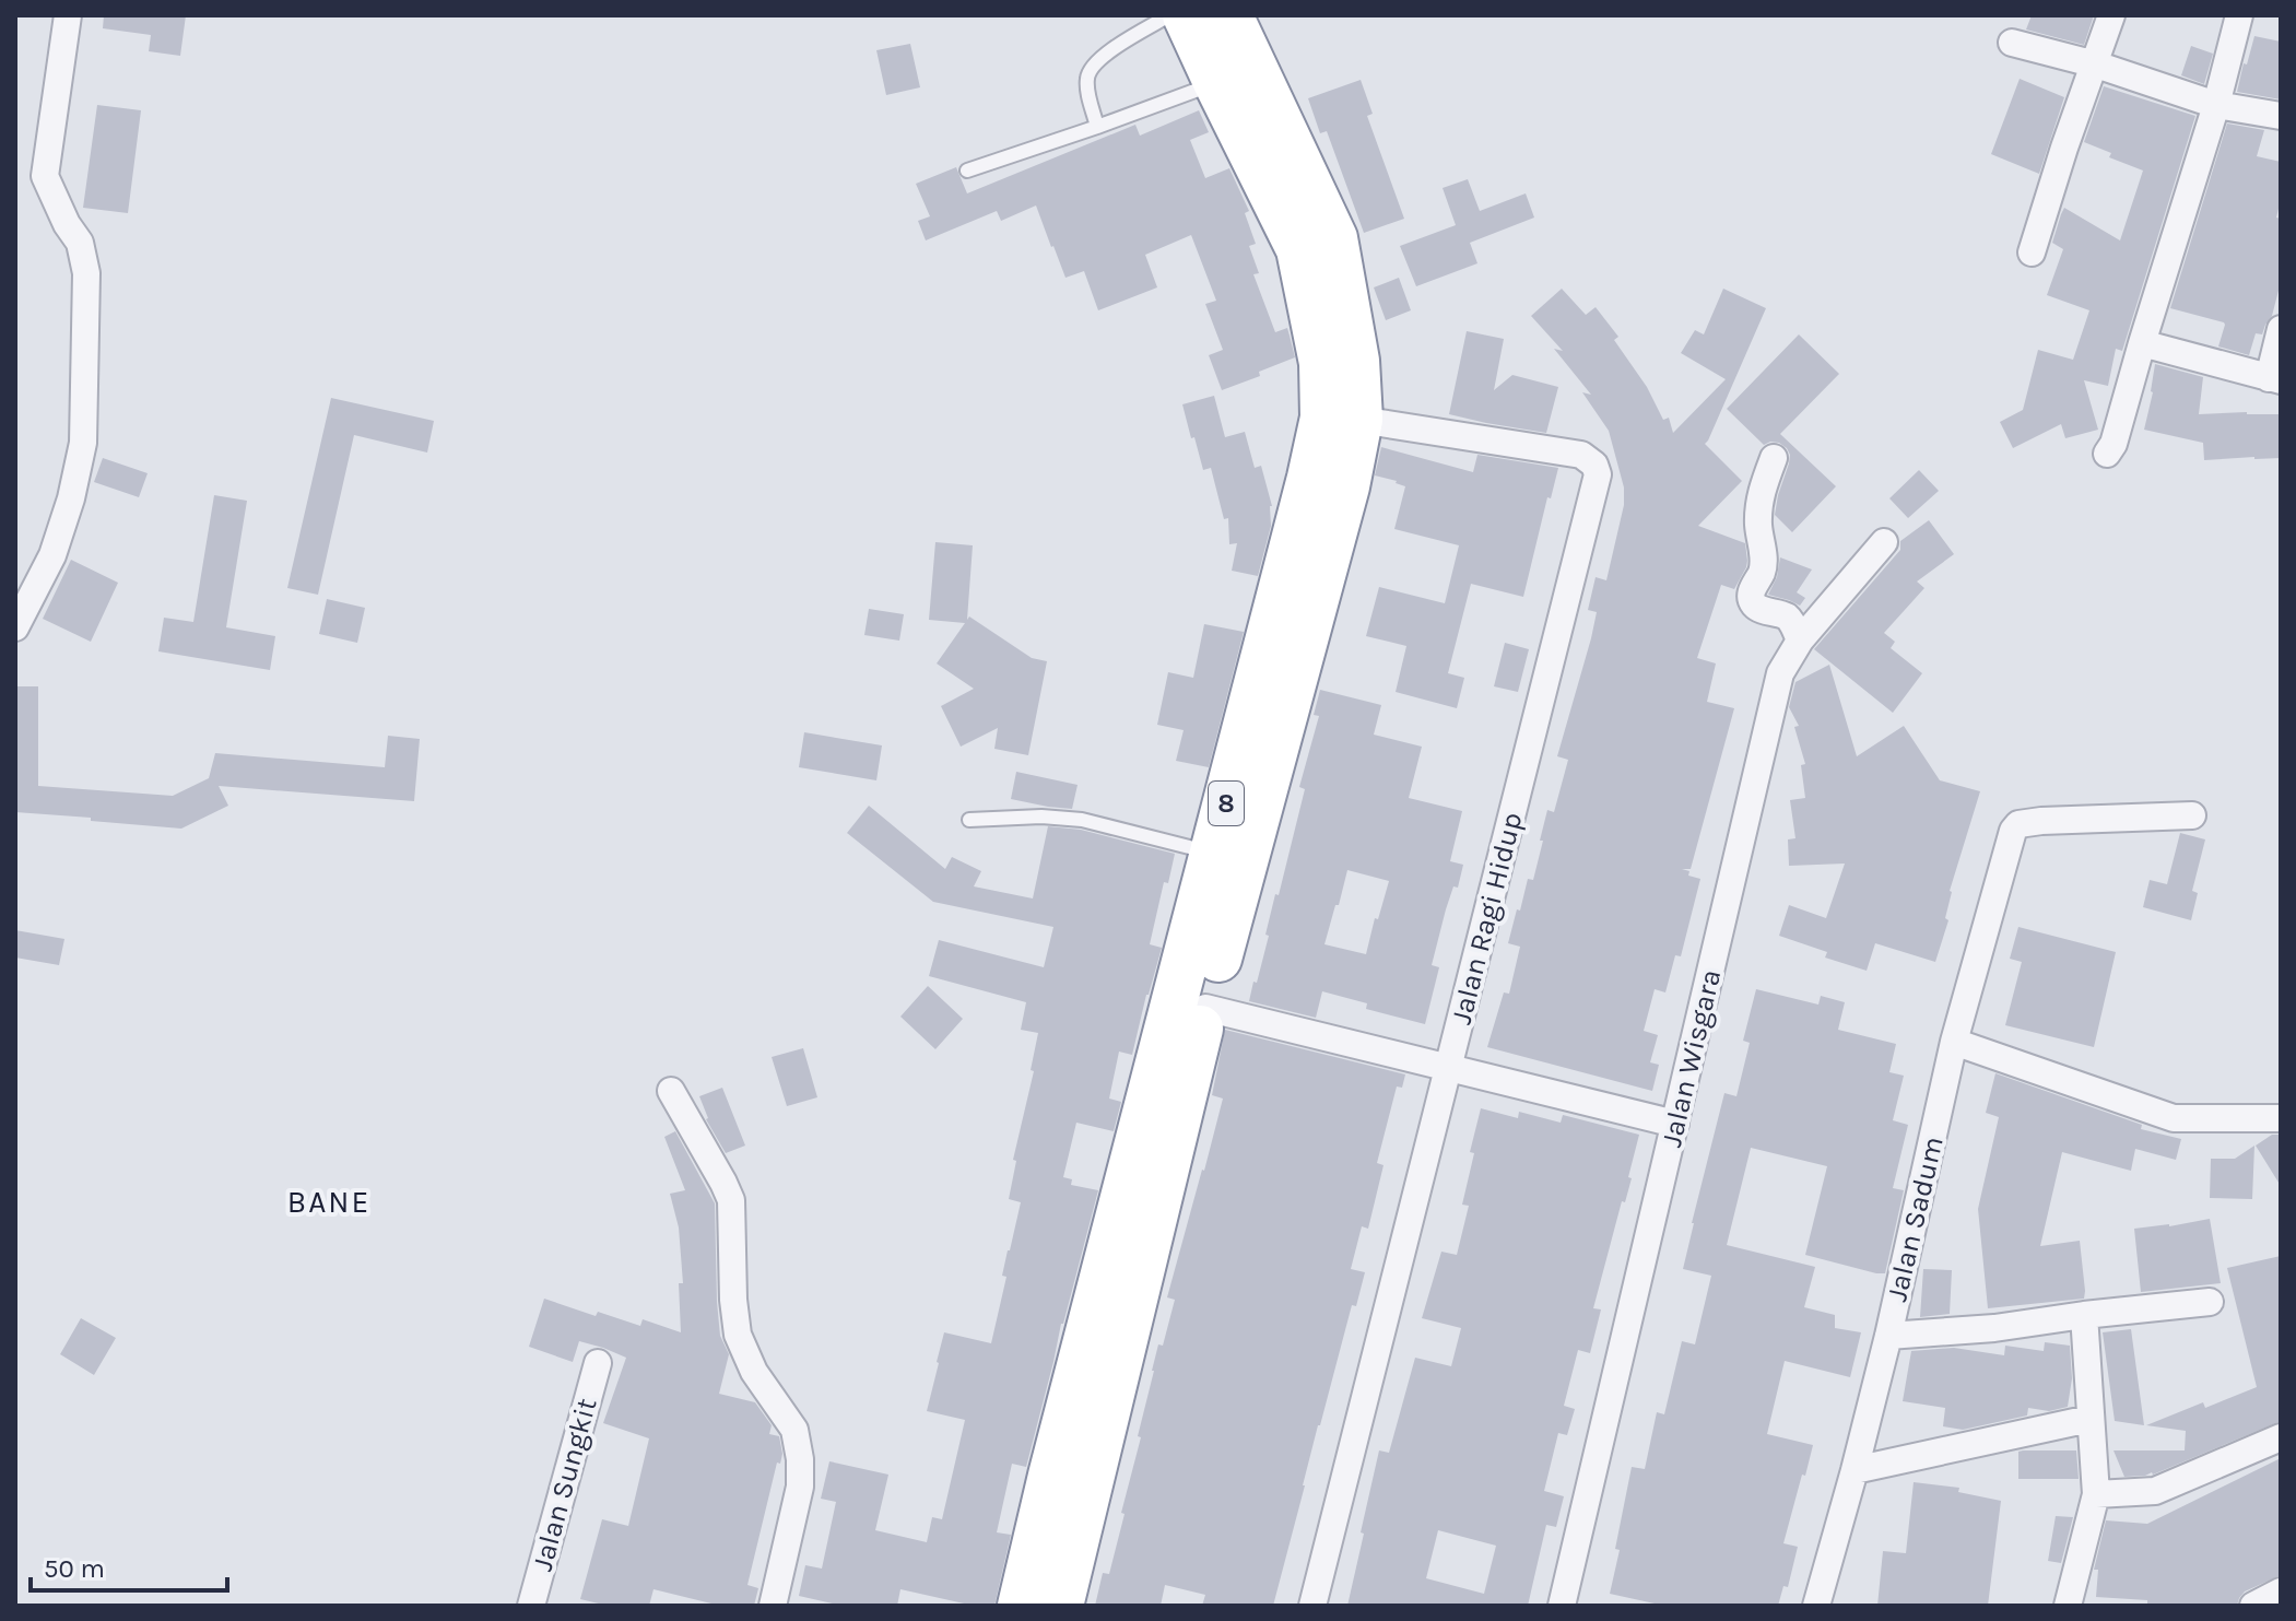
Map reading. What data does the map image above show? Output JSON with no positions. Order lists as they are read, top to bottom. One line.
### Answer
{"streets":{"highway":["8"],"street":["Jalan Ragi Hidup","Jalan Wisgara","Jalan Sadum","Jalan Sungkit"]},"crossings":[["8","Jalan Ragi Hidup"]],"districts":["BANE"],"scale_bar":"50 m"}
